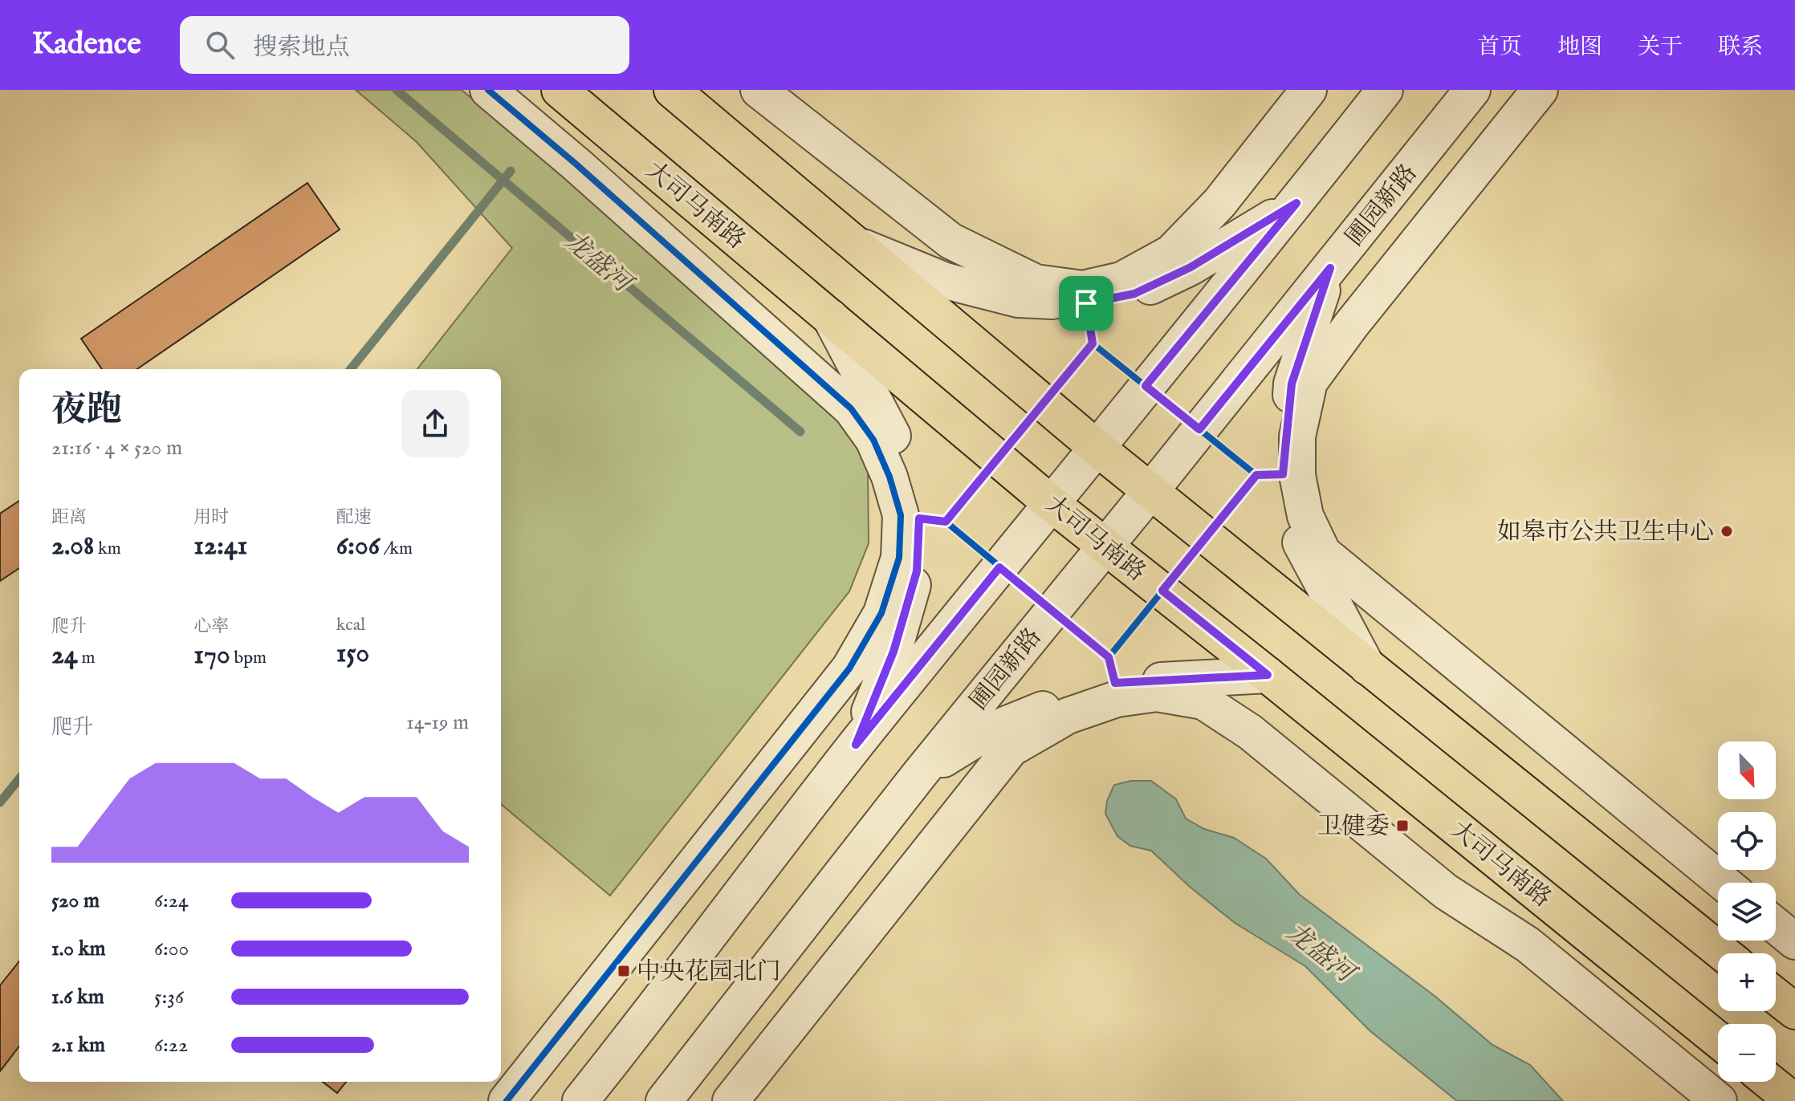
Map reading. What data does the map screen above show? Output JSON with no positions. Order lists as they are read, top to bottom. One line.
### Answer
{"streets":{"main road":["大司马南路"],"street":["圃园新路"]},"crossings":[["大司马南路","圃园新路"]],"water":["龙盛河"],"places":{"other":["如皋市公共卫生中心"],"transit":["卫健委","中央花园北门"]},"north":"bottom right","page":{"header":"Kadence","search":"搜索地点","nav":["首页","地图","关于","联系"],"heading":["夜跑","21:16 · 4 × 520 m"],"stats":[["距离","2.08 km"],["用时","12:41"],["配速","6:06 /km"],["爬升","24 m"],["心率","170 bpm"],["kcal","150"]],"chart":["爬升","14–19 m"],"map_buttons":["+","−"],"list":[{"name":"520 m","note":"6:24"},{"name":"1.0 km","note":"6:00"},{"name":"1.6 km","note":"5:36"},{"name":"2.1 km","note":"6:22"}]}}
